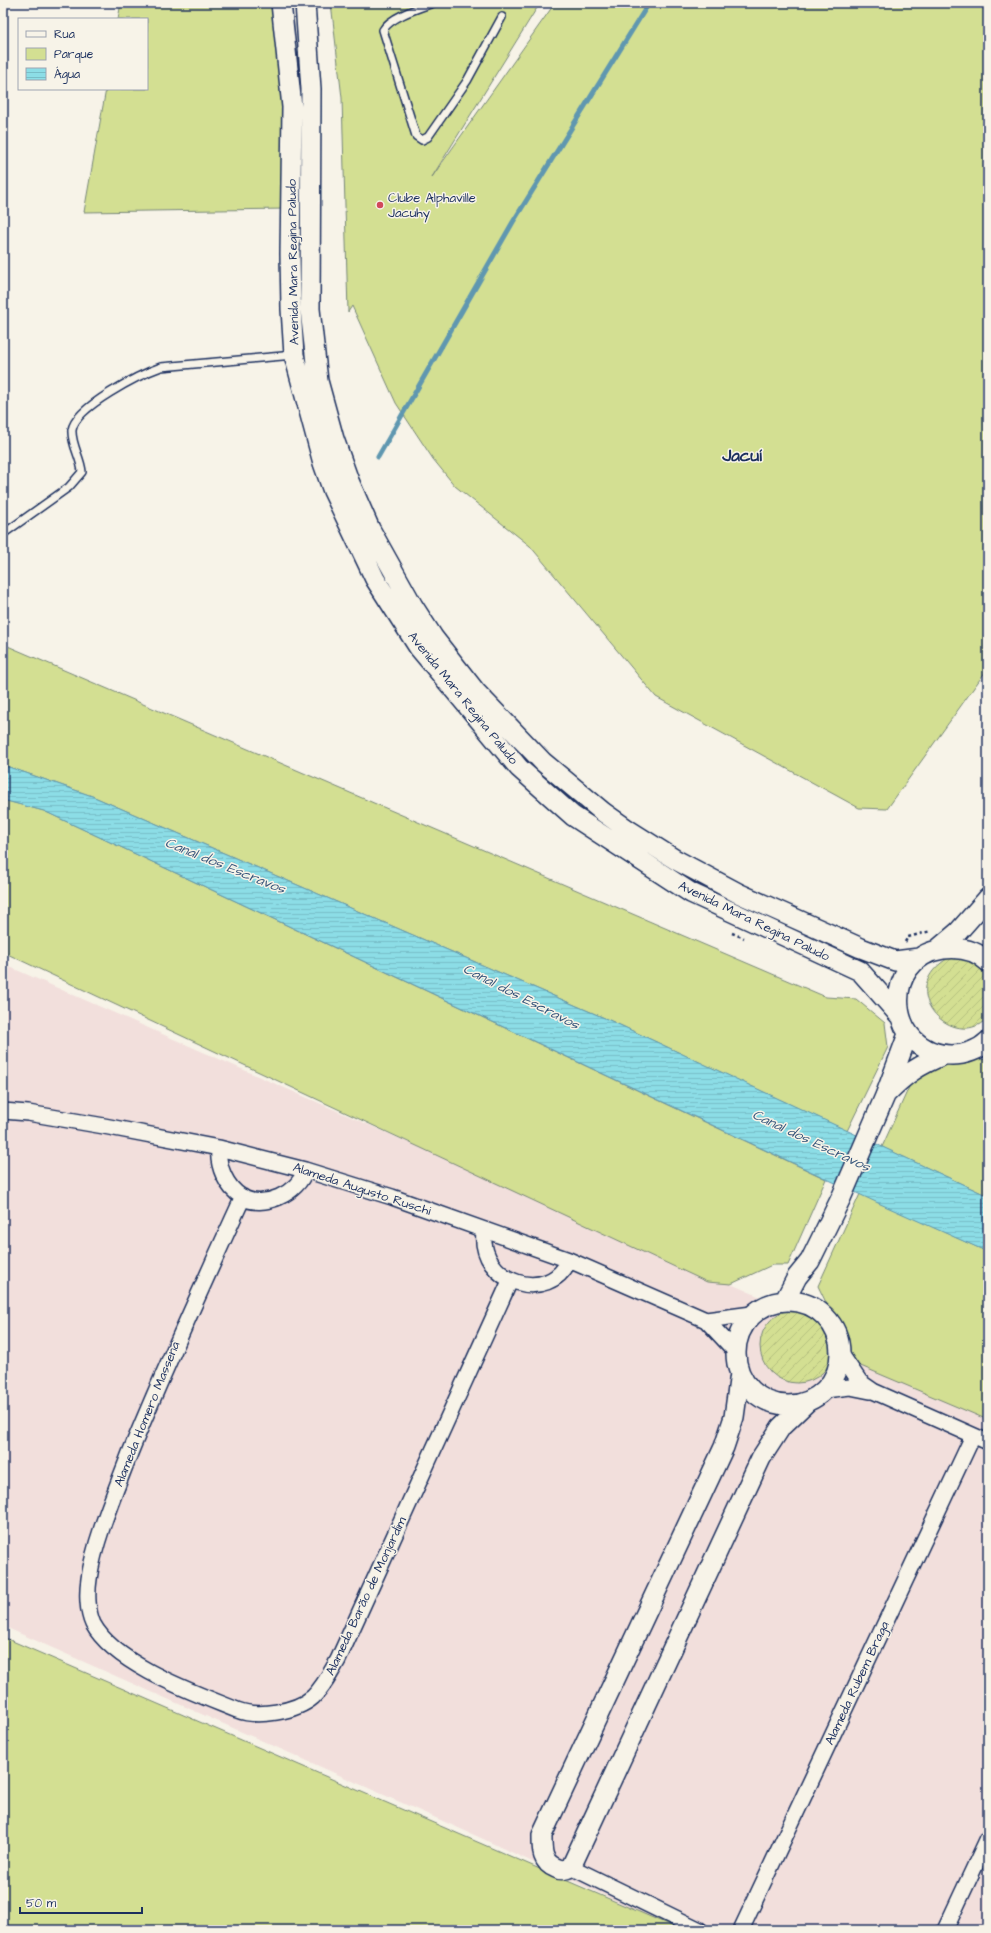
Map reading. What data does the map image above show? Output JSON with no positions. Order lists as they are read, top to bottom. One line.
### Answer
{"streets":{"street":["Avenida Mara Regina Paludo","Alameda Augusto Ruschi","Alameda Homero Massena","Alameda Barão de Monjardim","Alameda Rubem Braga"]},"crossings":[["Alameda Homero Massena","Alameda Barão de Monjardim"]],"districts":["Jacuí"],"water":["Canal dos Escravos"],"places":["Clube Alphaville Jacuhy"],"legend":["Rua","Parque","Água"],"scale_bar":"50 m"}
